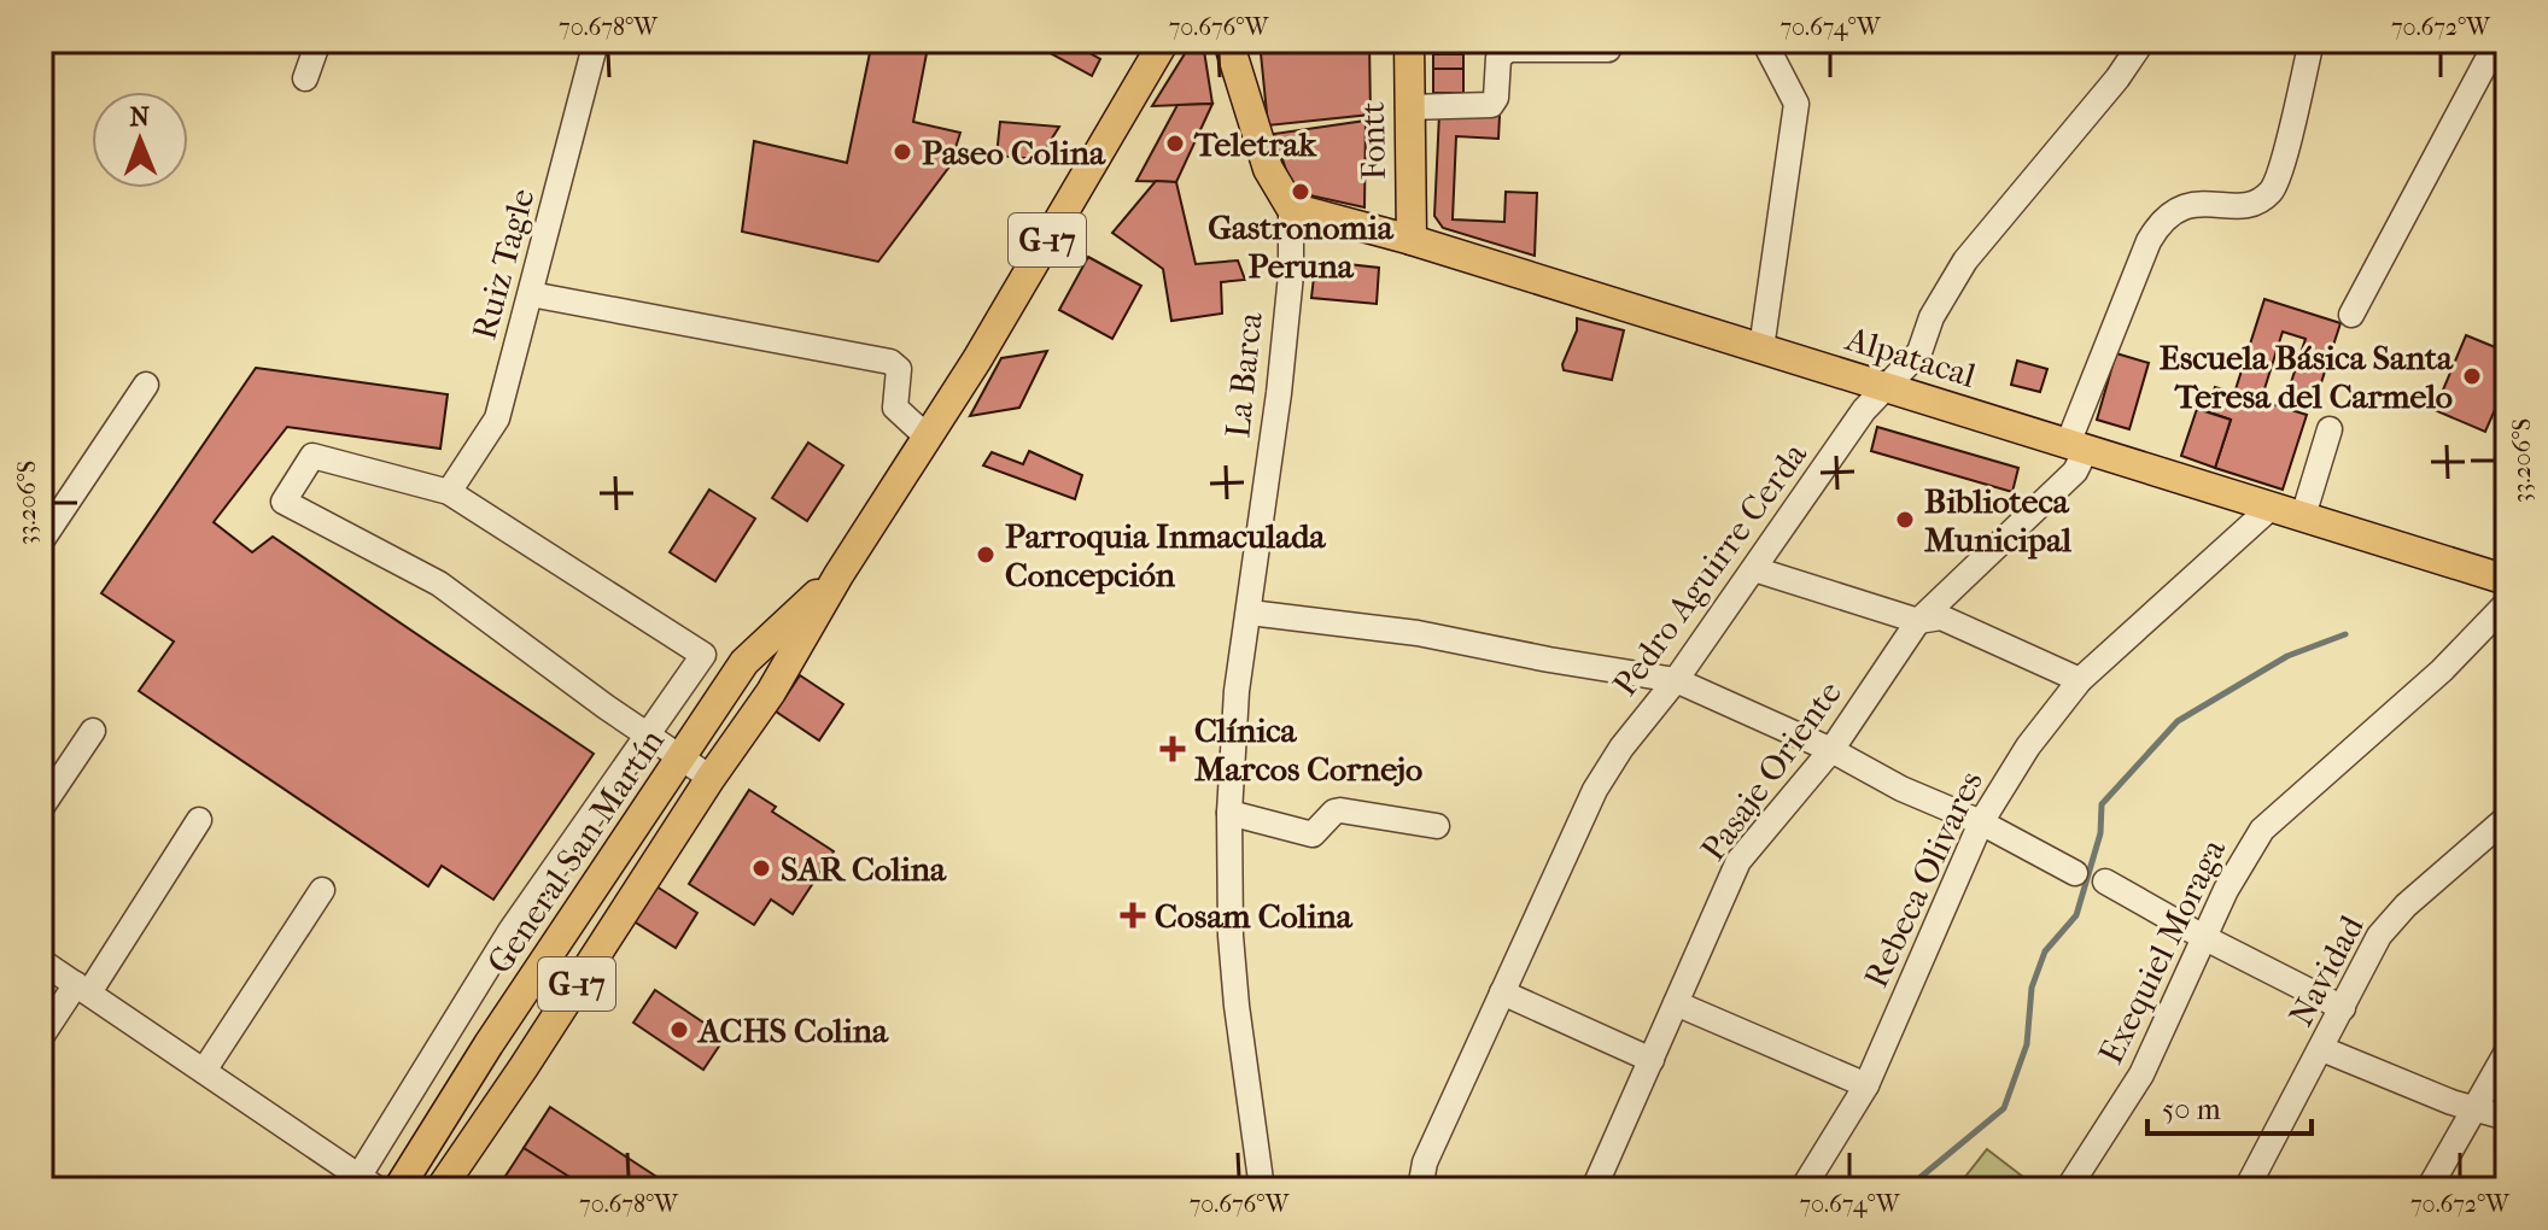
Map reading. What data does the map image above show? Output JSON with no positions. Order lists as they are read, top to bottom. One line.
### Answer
{"streets":{"main road":["Fontt","G-17","Alpatacal","La Barca","General San Martín"],"street":["Ruiz Tagle","Pedro Aguirre Cerda","Pasaje Oriente","Rebeca Olivares","Exequiel Moraga","Navidad"]},"crossings":[["Fontt","Alpatacal"],["Alpatacal","La Barca"],["Alpatacal","Pedro Aguirre Cerda"],["Alpatacal","Pasaje Oriente"],["Alpatacal","Rebeca Olivares"]],"places":{"other":["Teletrak","Paseo Colina","Gastronomia Peruna","Escuela Básica Santa Teresa del Carmelo","Biblioteca Municipal","Parroquia Inmaculada Concepción","SAR Colina","ACHS Colina"],"health":["Clínica Marcos Cornejo","Cosam Colina"]},"scale_bar":"50 m","north":"top","coordinates":["70.678°W","70.676°W","70.674°W","70.672°W","33.206°S"]}
